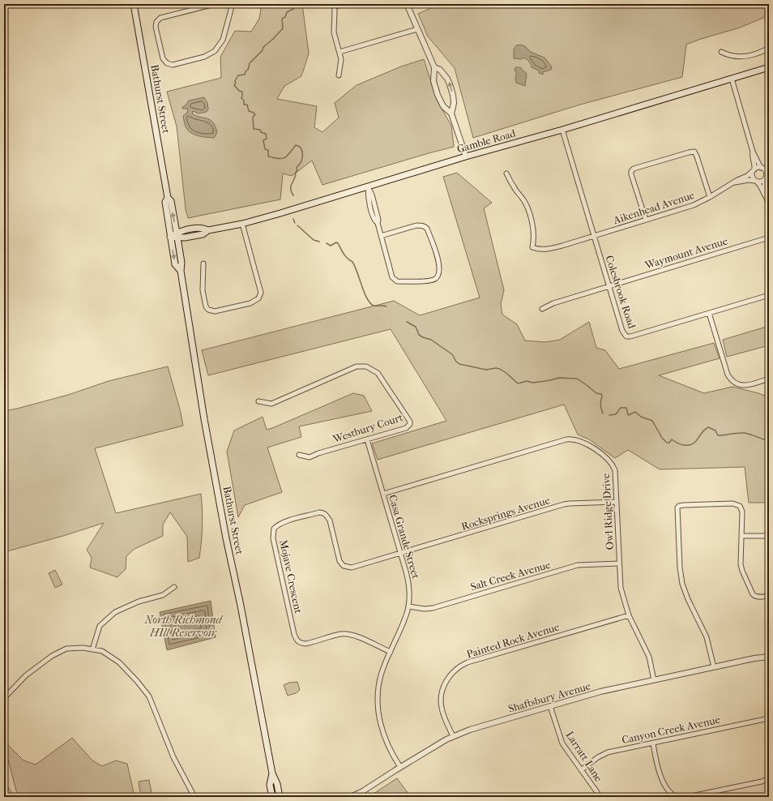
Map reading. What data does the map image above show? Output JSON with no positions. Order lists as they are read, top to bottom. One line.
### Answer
{"streets":{"main road":["Bathurst Street","Gamble Road"],"street":["Aikenhead Avenue","Waymount Avenue","Colesbrook Road","Westbury Court","Owl Ridge Drive","Rocksprings Avenue","Casa Grande Street","Salt Creek Avenue","Mojave Crescent","Painted Rock Avenue","Shaftsbury Avenue","Canyon Creek Avenue","Larratt Lane"]},"crossings":[["Bathurst Street","Gamble Road"],["Gamble Road","Colesbrook Road"],["Aikenhead Avenue","Colesbrook Road"],["Waymount Avenue","Colesbrook Road"],["Westbury Court","Casa Grande Street"],["Owl Ridge Drive","Rocksprings Avenue"],["Owl Ridge Drive","Casa Grande Street"],["Owl Ridge Drive","Salt Creek Avenue"],["Owl Ridge Drive","Painted Rock Avenue"],["Owl Ridge Drive","Shaftsbury Avenue"],["Rocksprings Avenue","Casa Grande Street"],["Rocksprings Avenue","Mojave Crescent"],["Casa Grande Street","Salt Creek Avenue"],["Casa Grande Street","Mojave Crescent"],["Casa Grande Street","Shaftsbury Avenue"],["Painted Rock Avenue","Shaftsbury Avenue"],["Shaftsbury Avenue","Larratt Lane"],["Canyon Creek Avenue","Larratt Lane"]],"water":["North Richmond HIll Reservoir"]}
